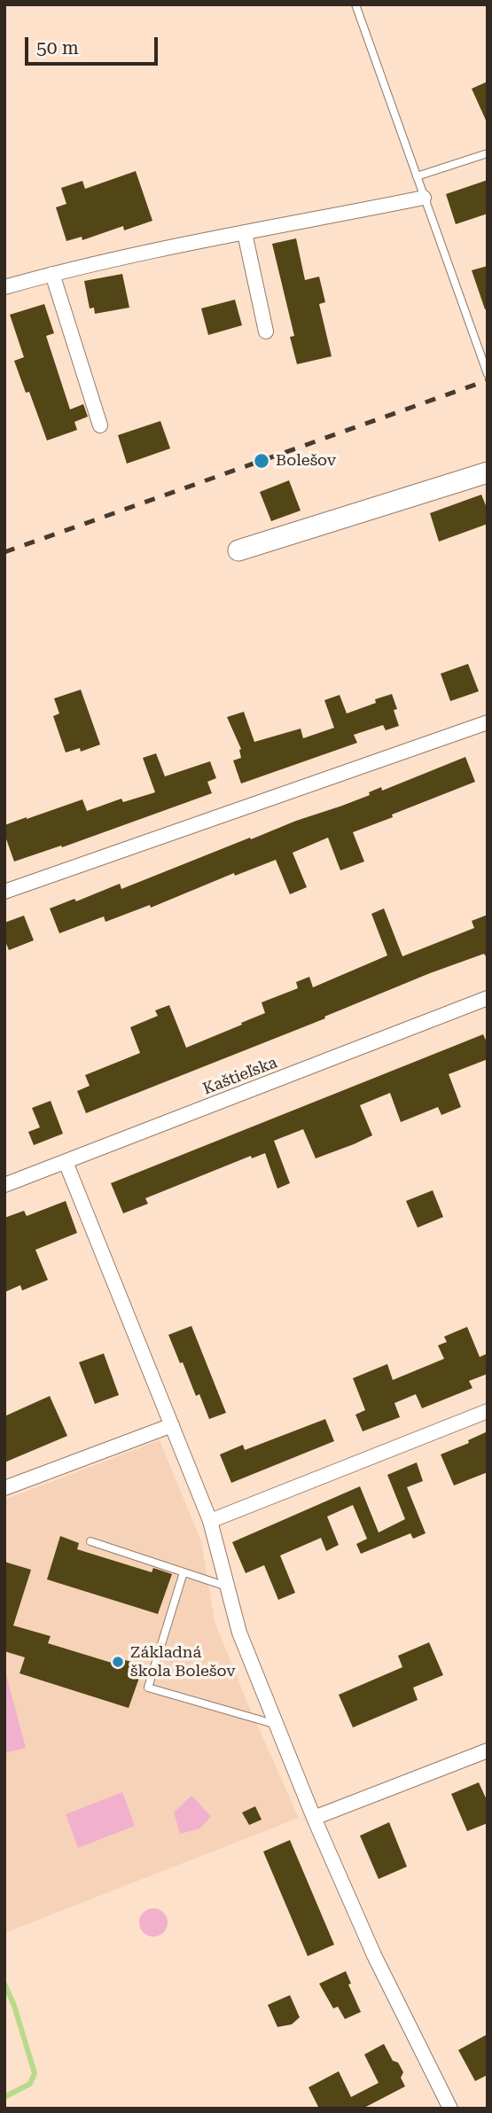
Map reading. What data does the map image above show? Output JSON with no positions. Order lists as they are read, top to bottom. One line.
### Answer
{"streets":{"street":["Kaštieľska"]},"places":["Bolešov","Základná škola Bolešov"],"scale_bar":"50 m"}
